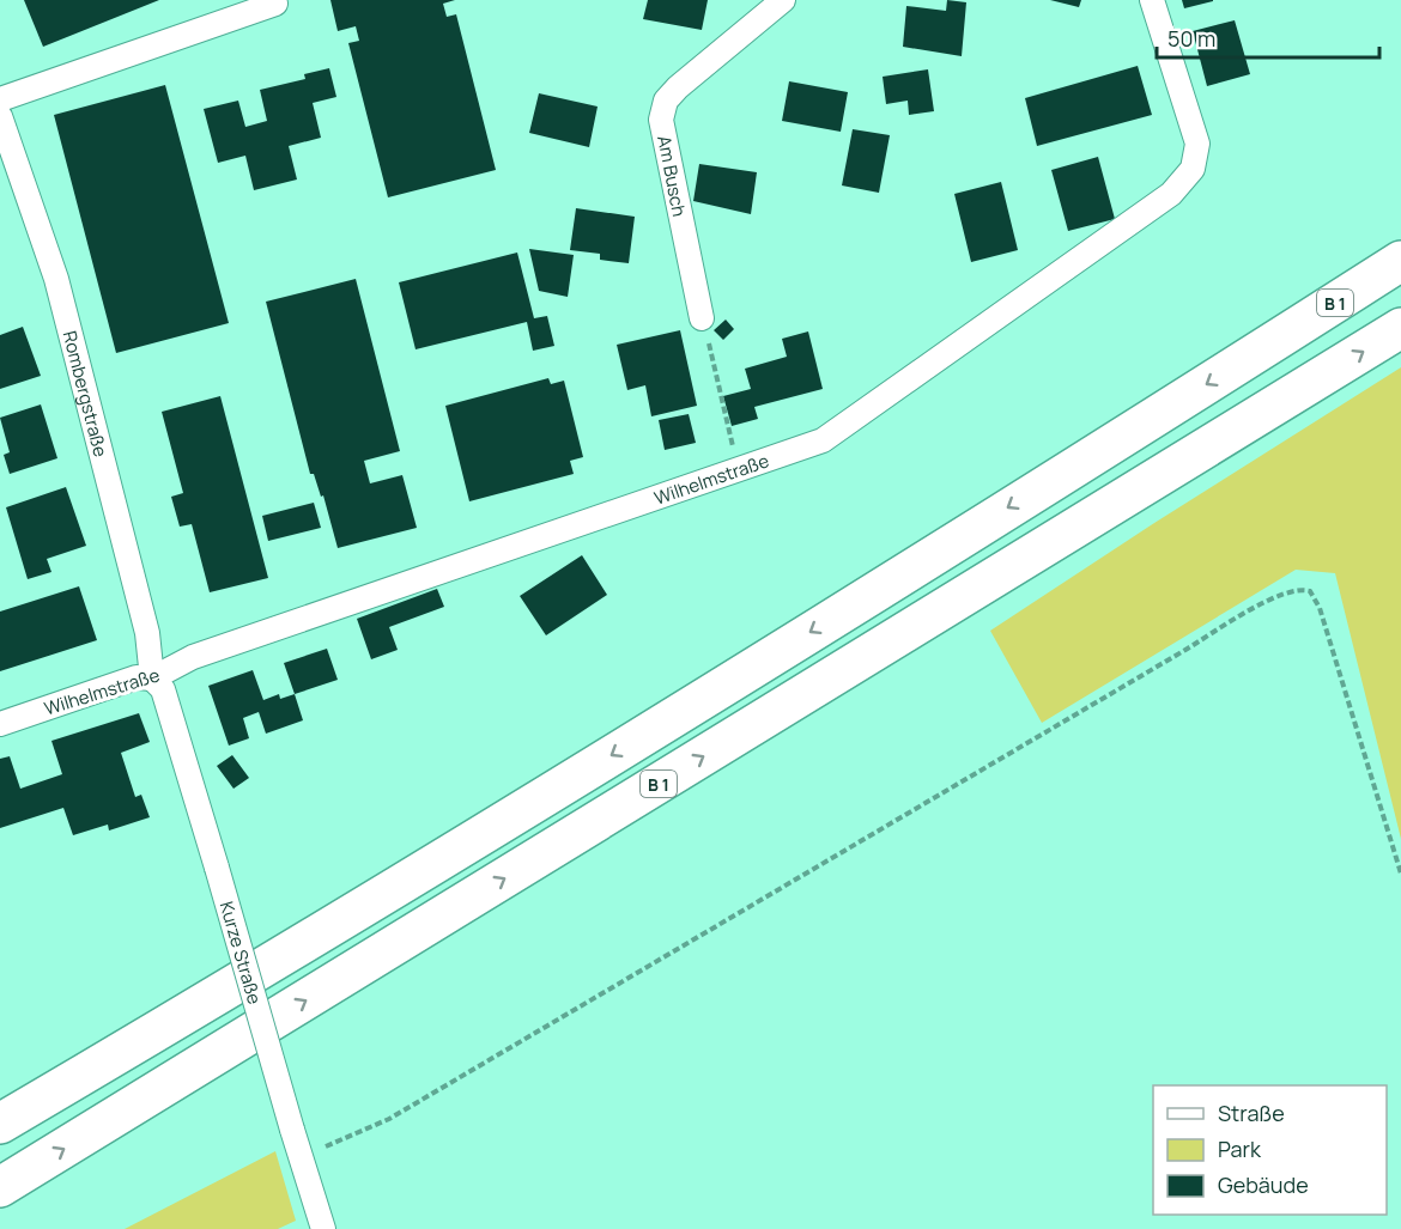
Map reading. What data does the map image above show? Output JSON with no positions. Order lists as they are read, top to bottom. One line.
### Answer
{"streets":{"highway":["B 1"],"street":["Am Busch","Rombergstraße","Wilhelmstraße","Kurze Straße"]},"crossings":[["Rombergstraße","Wilhelmstraße"],["Rombergstraße","Kurze Straße"],["Wilhelmstraße","Kurze Straße"]],"legend":["Straße","Park","Gebäude"],"scale_bar":"50 m"}
